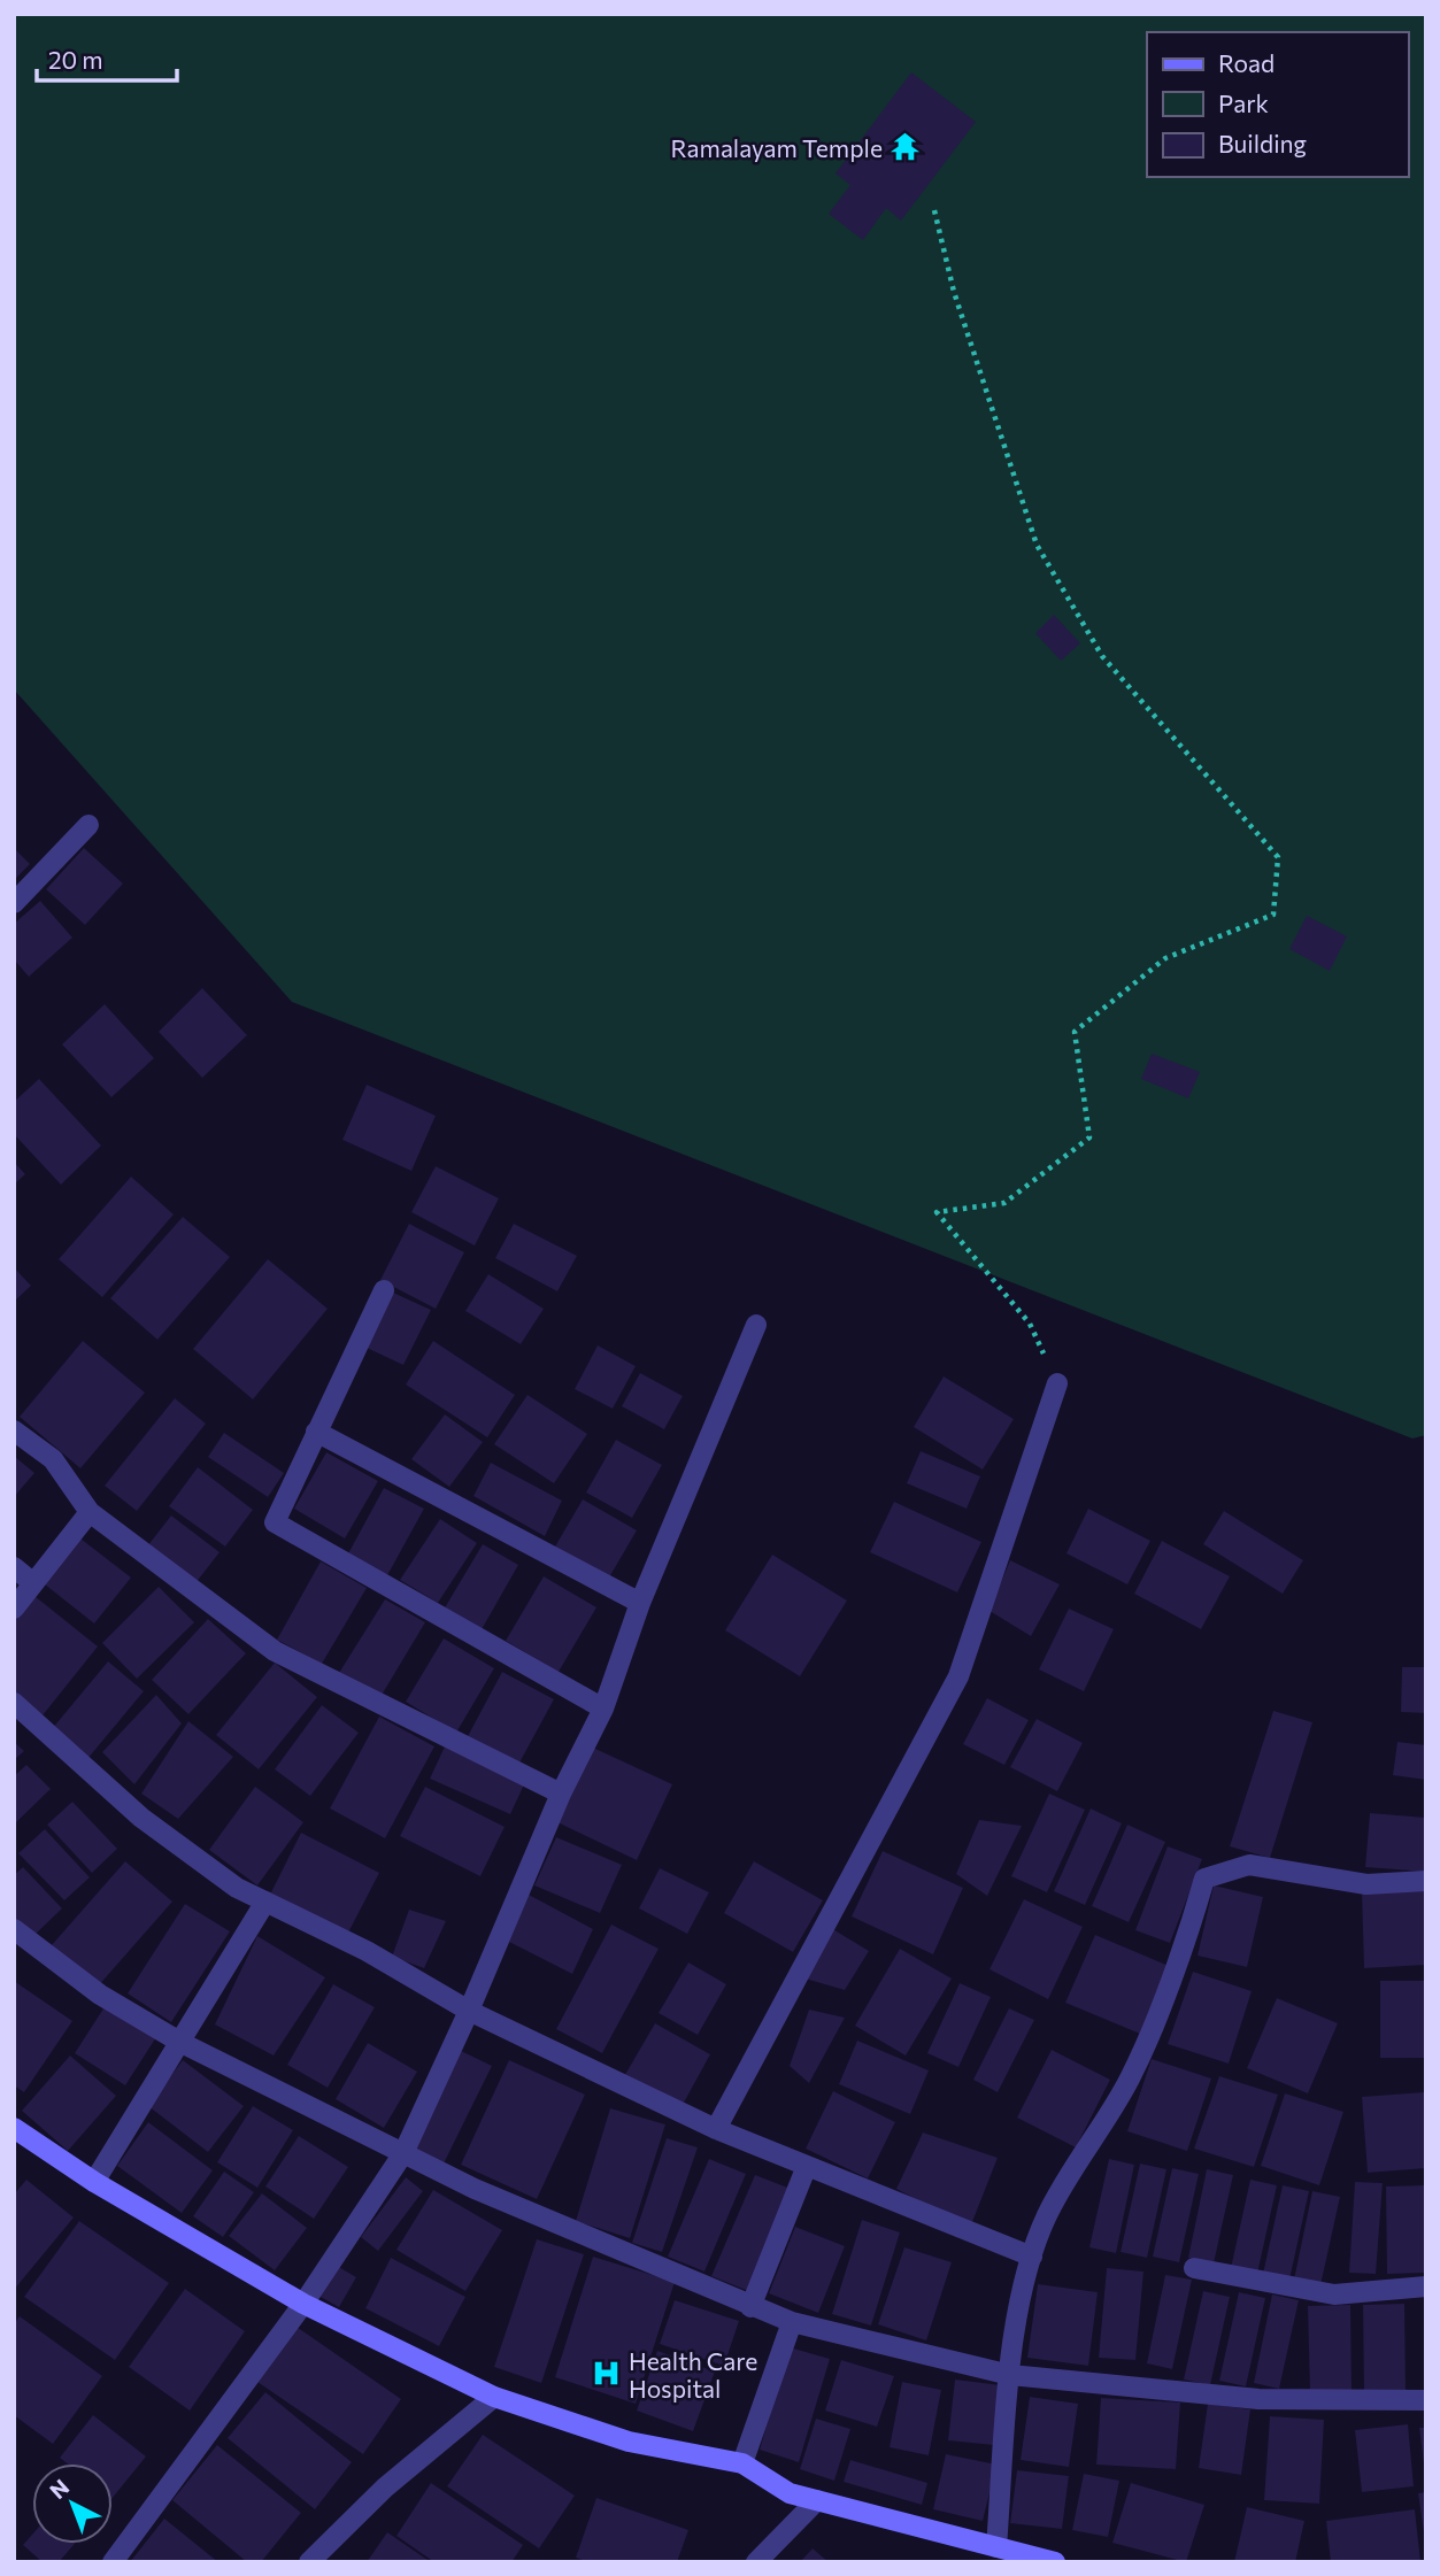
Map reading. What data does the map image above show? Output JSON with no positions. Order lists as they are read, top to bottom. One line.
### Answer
{"places":{"temple":["Ramalayam Temple"],"hospital":["Health Care Hospital"]},"legend":["Road","Park","Building"],"scale_bar":"20 m","north":"top left"}
